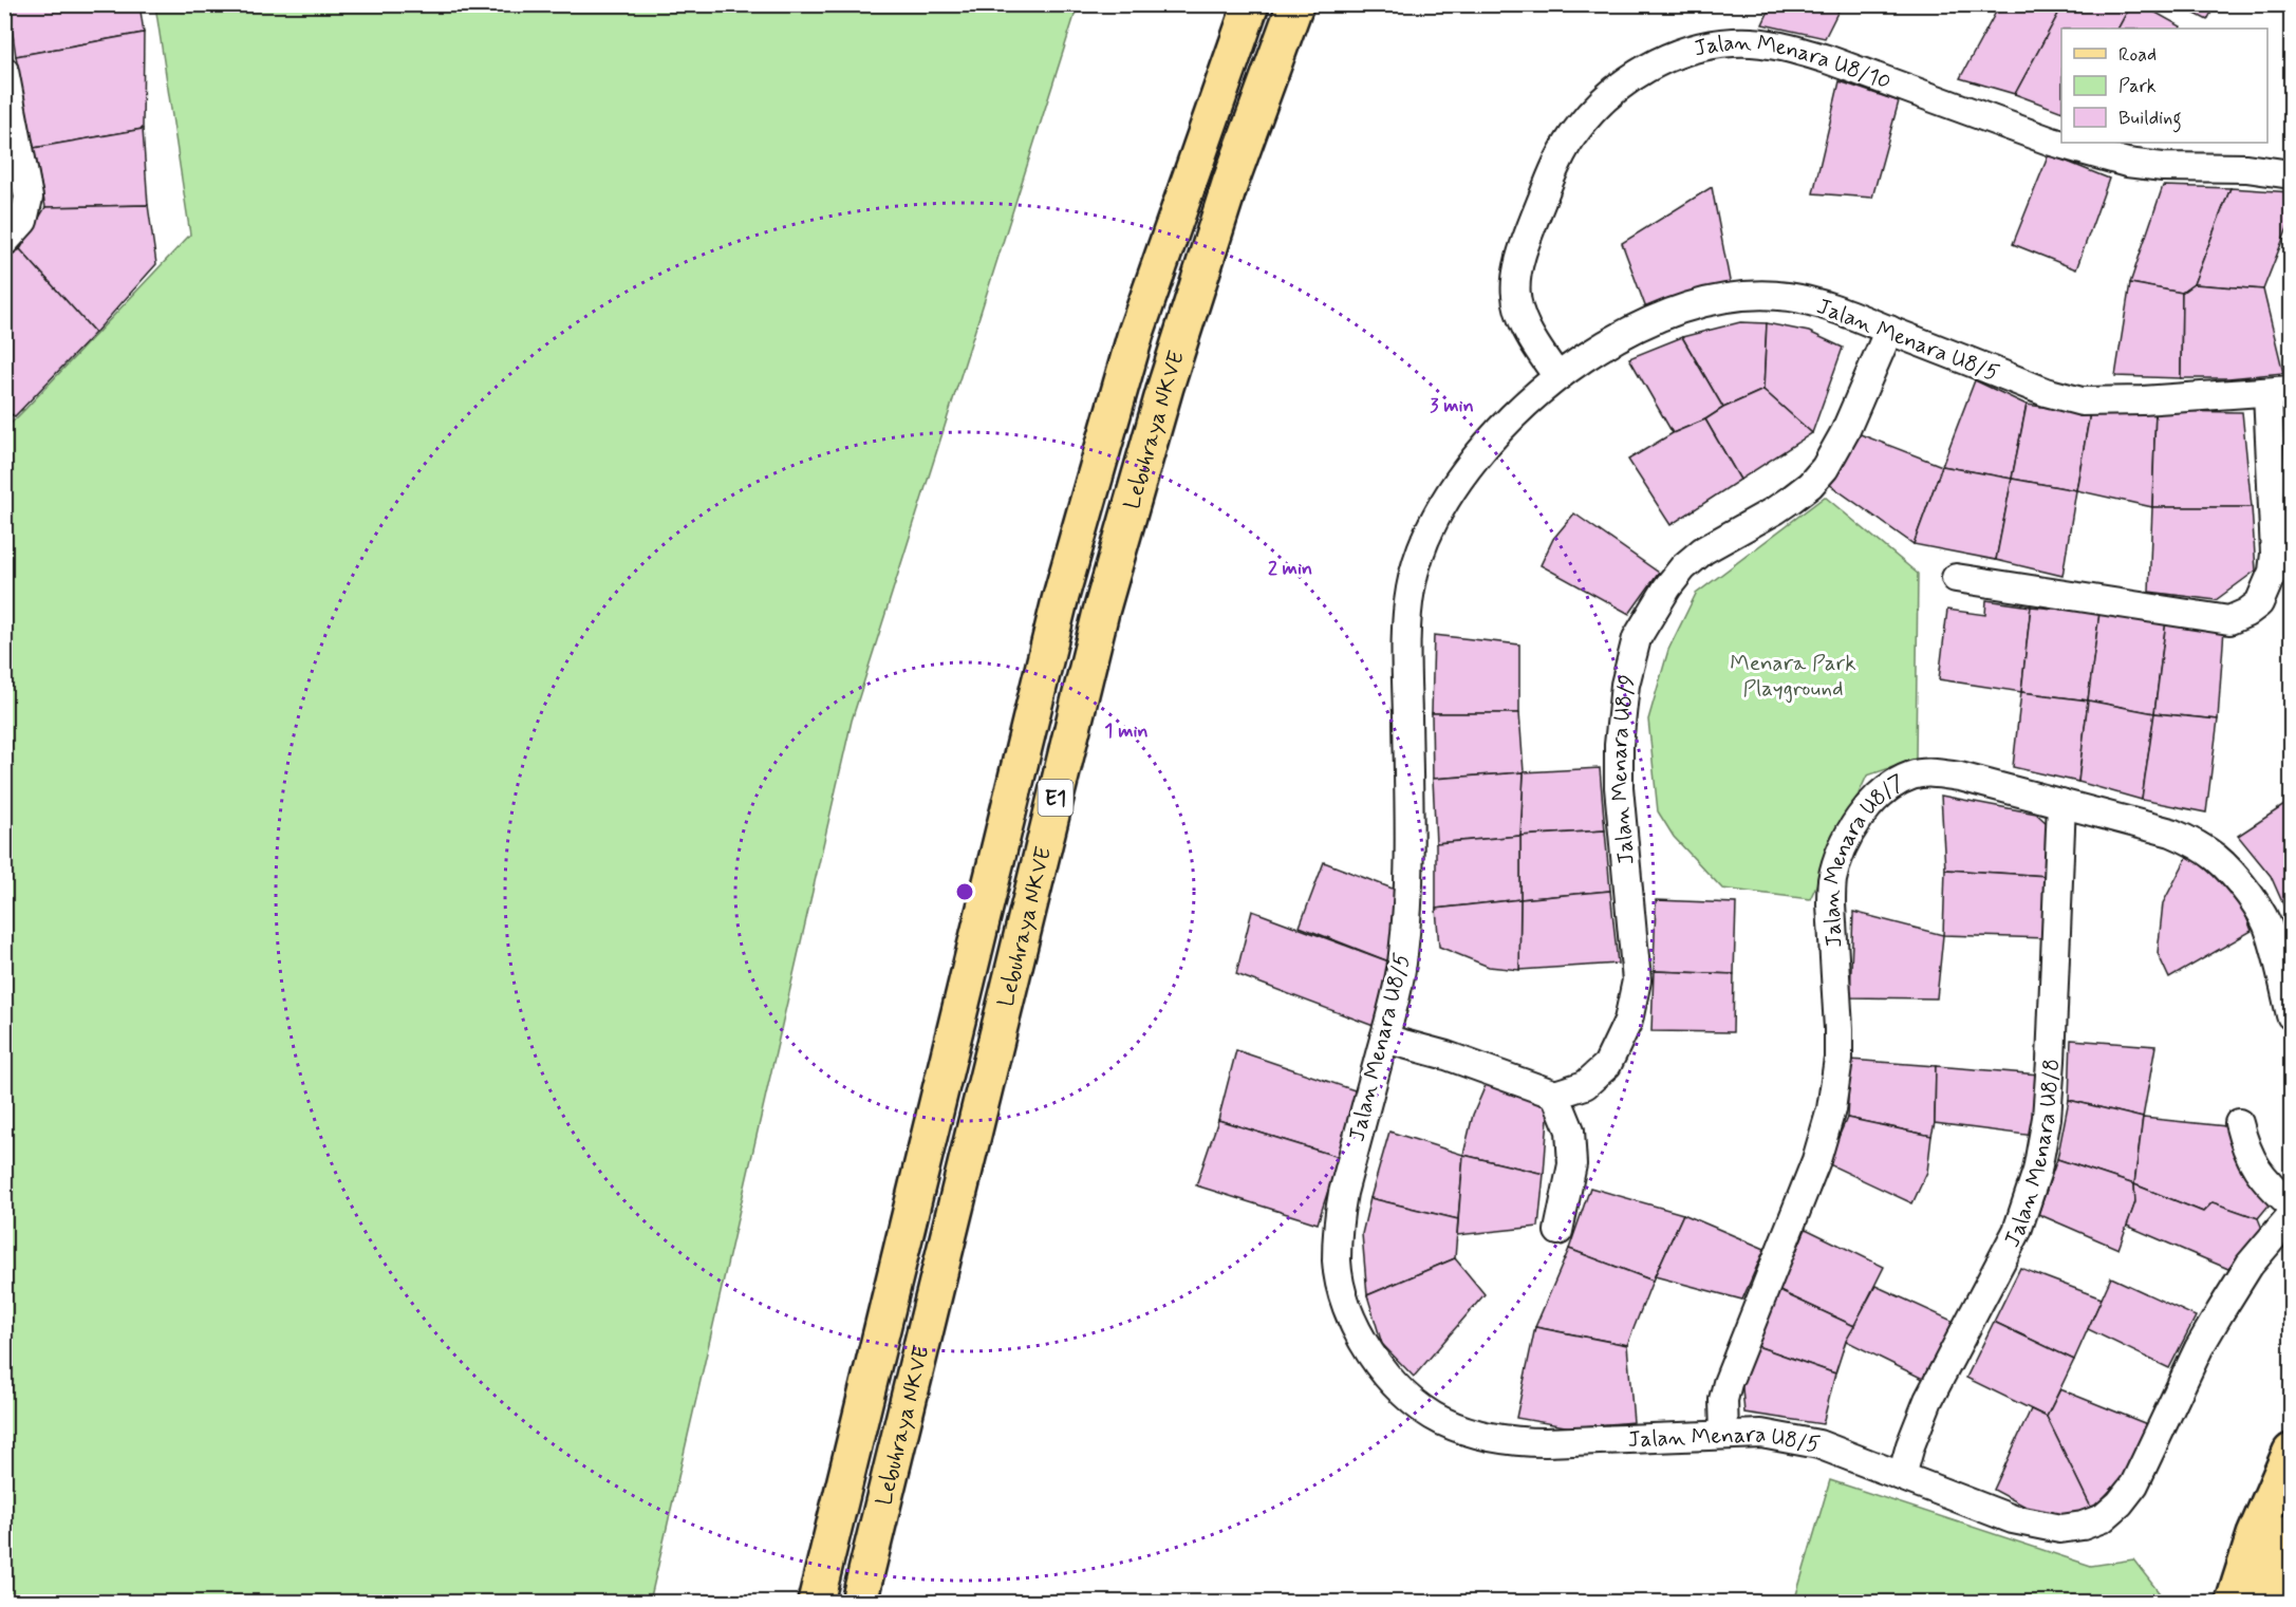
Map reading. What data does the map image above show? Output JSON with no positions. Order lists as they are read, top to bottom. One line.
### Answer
{"streets":{"main road":["Lebuhraya NKVE","E1"],"street":["Jalan Menara U8/10","Jalan Menara U8/5","Jalan Menara U8/9","Jalan Menara U8/7","Jalan Menara U8/8"]},"crossings":[["Jalan Menara U8/10","Jalan Menara U8/5"],["Jalan Menara U8/5","Jalan Menara U8/9"],["Jalan Menara U8/5","Jalan Menara U8/7"],["Jalan Menara U8/5","Jalan Menara U8/8"],["Jalan Menara U8/7","Jalan Menara U8/8"]],"parks":["Menara Park Playground"],"legend":["Road","Park","Building"],"rings":["3 min","2 min","1 min"]}
